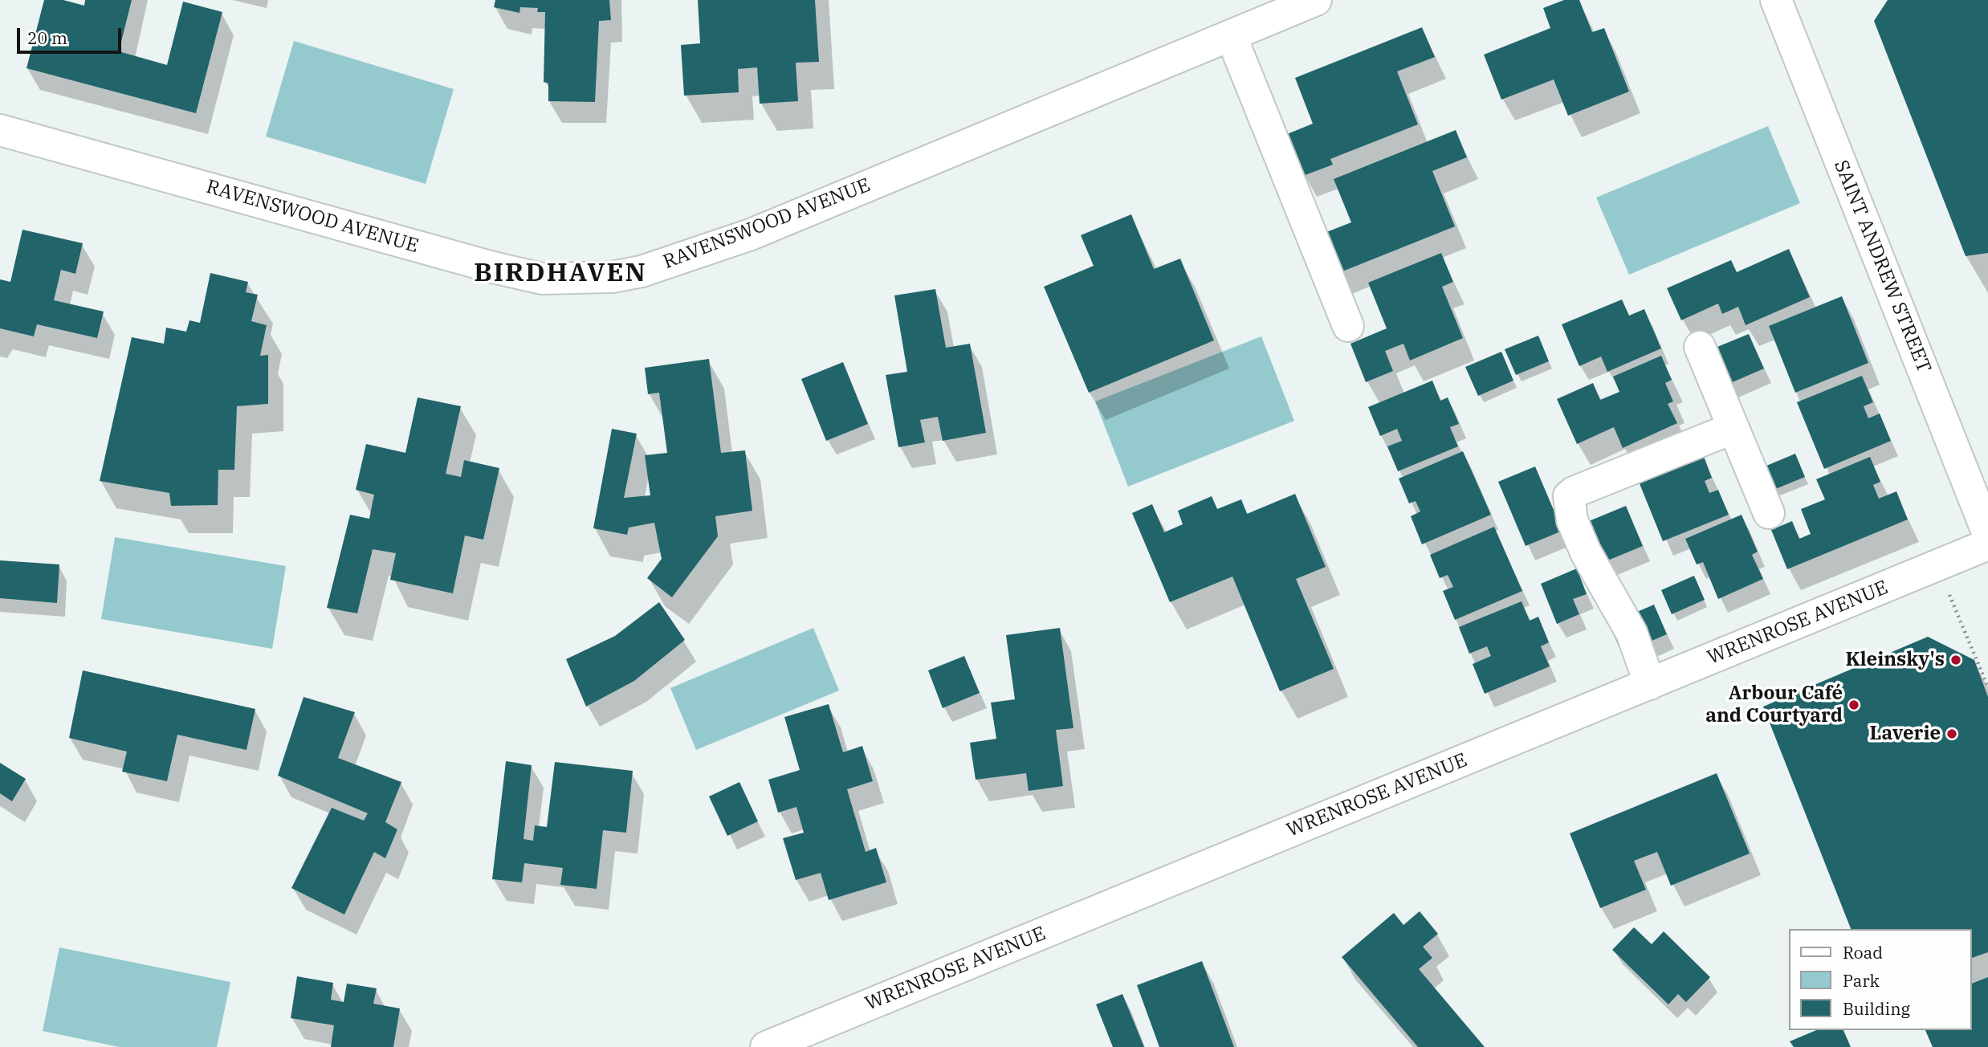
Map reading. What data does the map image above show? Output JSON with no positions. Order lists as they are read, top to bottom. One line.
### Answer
{"streets":{"street":["RAVENSWOOD AVENUE","SAINT ANDREW STREET","WRENROSE AVENUE"]},"districts":["BIRDHAVEN"],"places":["Kleinsky's","Arbour Café and Courtyard","Laverie"],"legend":["Road","Park","Building"],"scale_bar":"20 m"}
